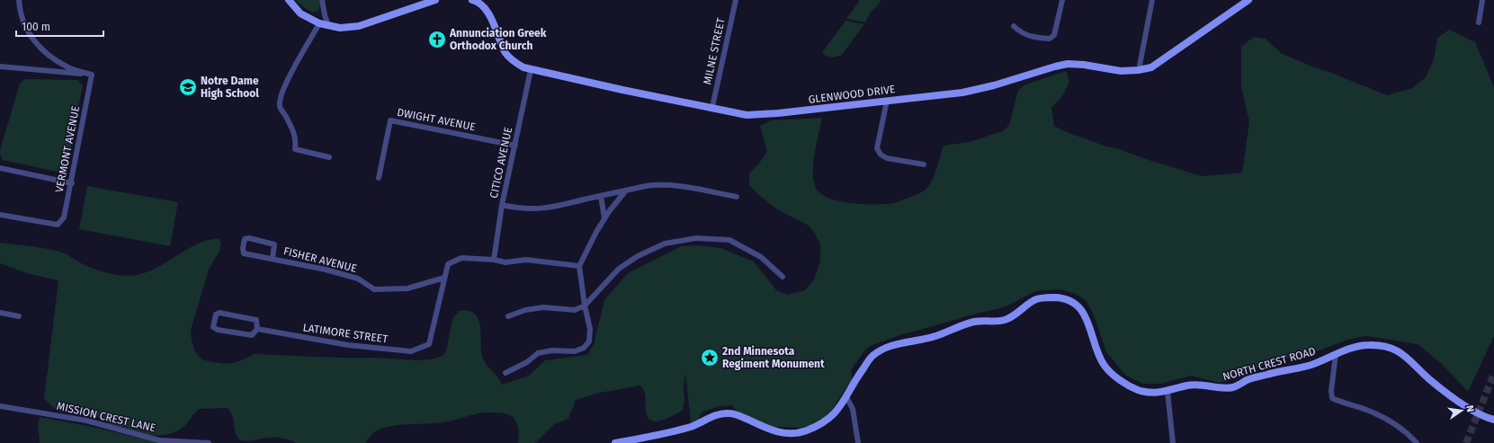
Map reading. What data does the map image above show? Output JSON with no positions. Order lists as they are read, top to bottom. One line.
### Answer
{"streets":{"street":["MILNE STREET","GLENWOOD DRIVE","DWIGHT AVENUE","VERMONT AVENUE","CITICO AVENUE","FISHER AVENUE","LATIMORE STREET","NORTH CREST ROAD","MISSION CREST LANE"]},"crossings":[["MILNE STREET","GLENWOOD DRIVE"],["GLENWOOD DRIVE","CITICO AVENUE"],["DWIGHT AVENUE","CITICO AVENUE"],["FISHER AVENUE","LATIMORE STREET"]],"places":{"church":["Annunciation Greek Orthodox Church"],"school or university":["Notre Dame High School"],"place":["2nd Minnesota Regiment Monument"]},"scale_bar":"100 m","north":"right"}
